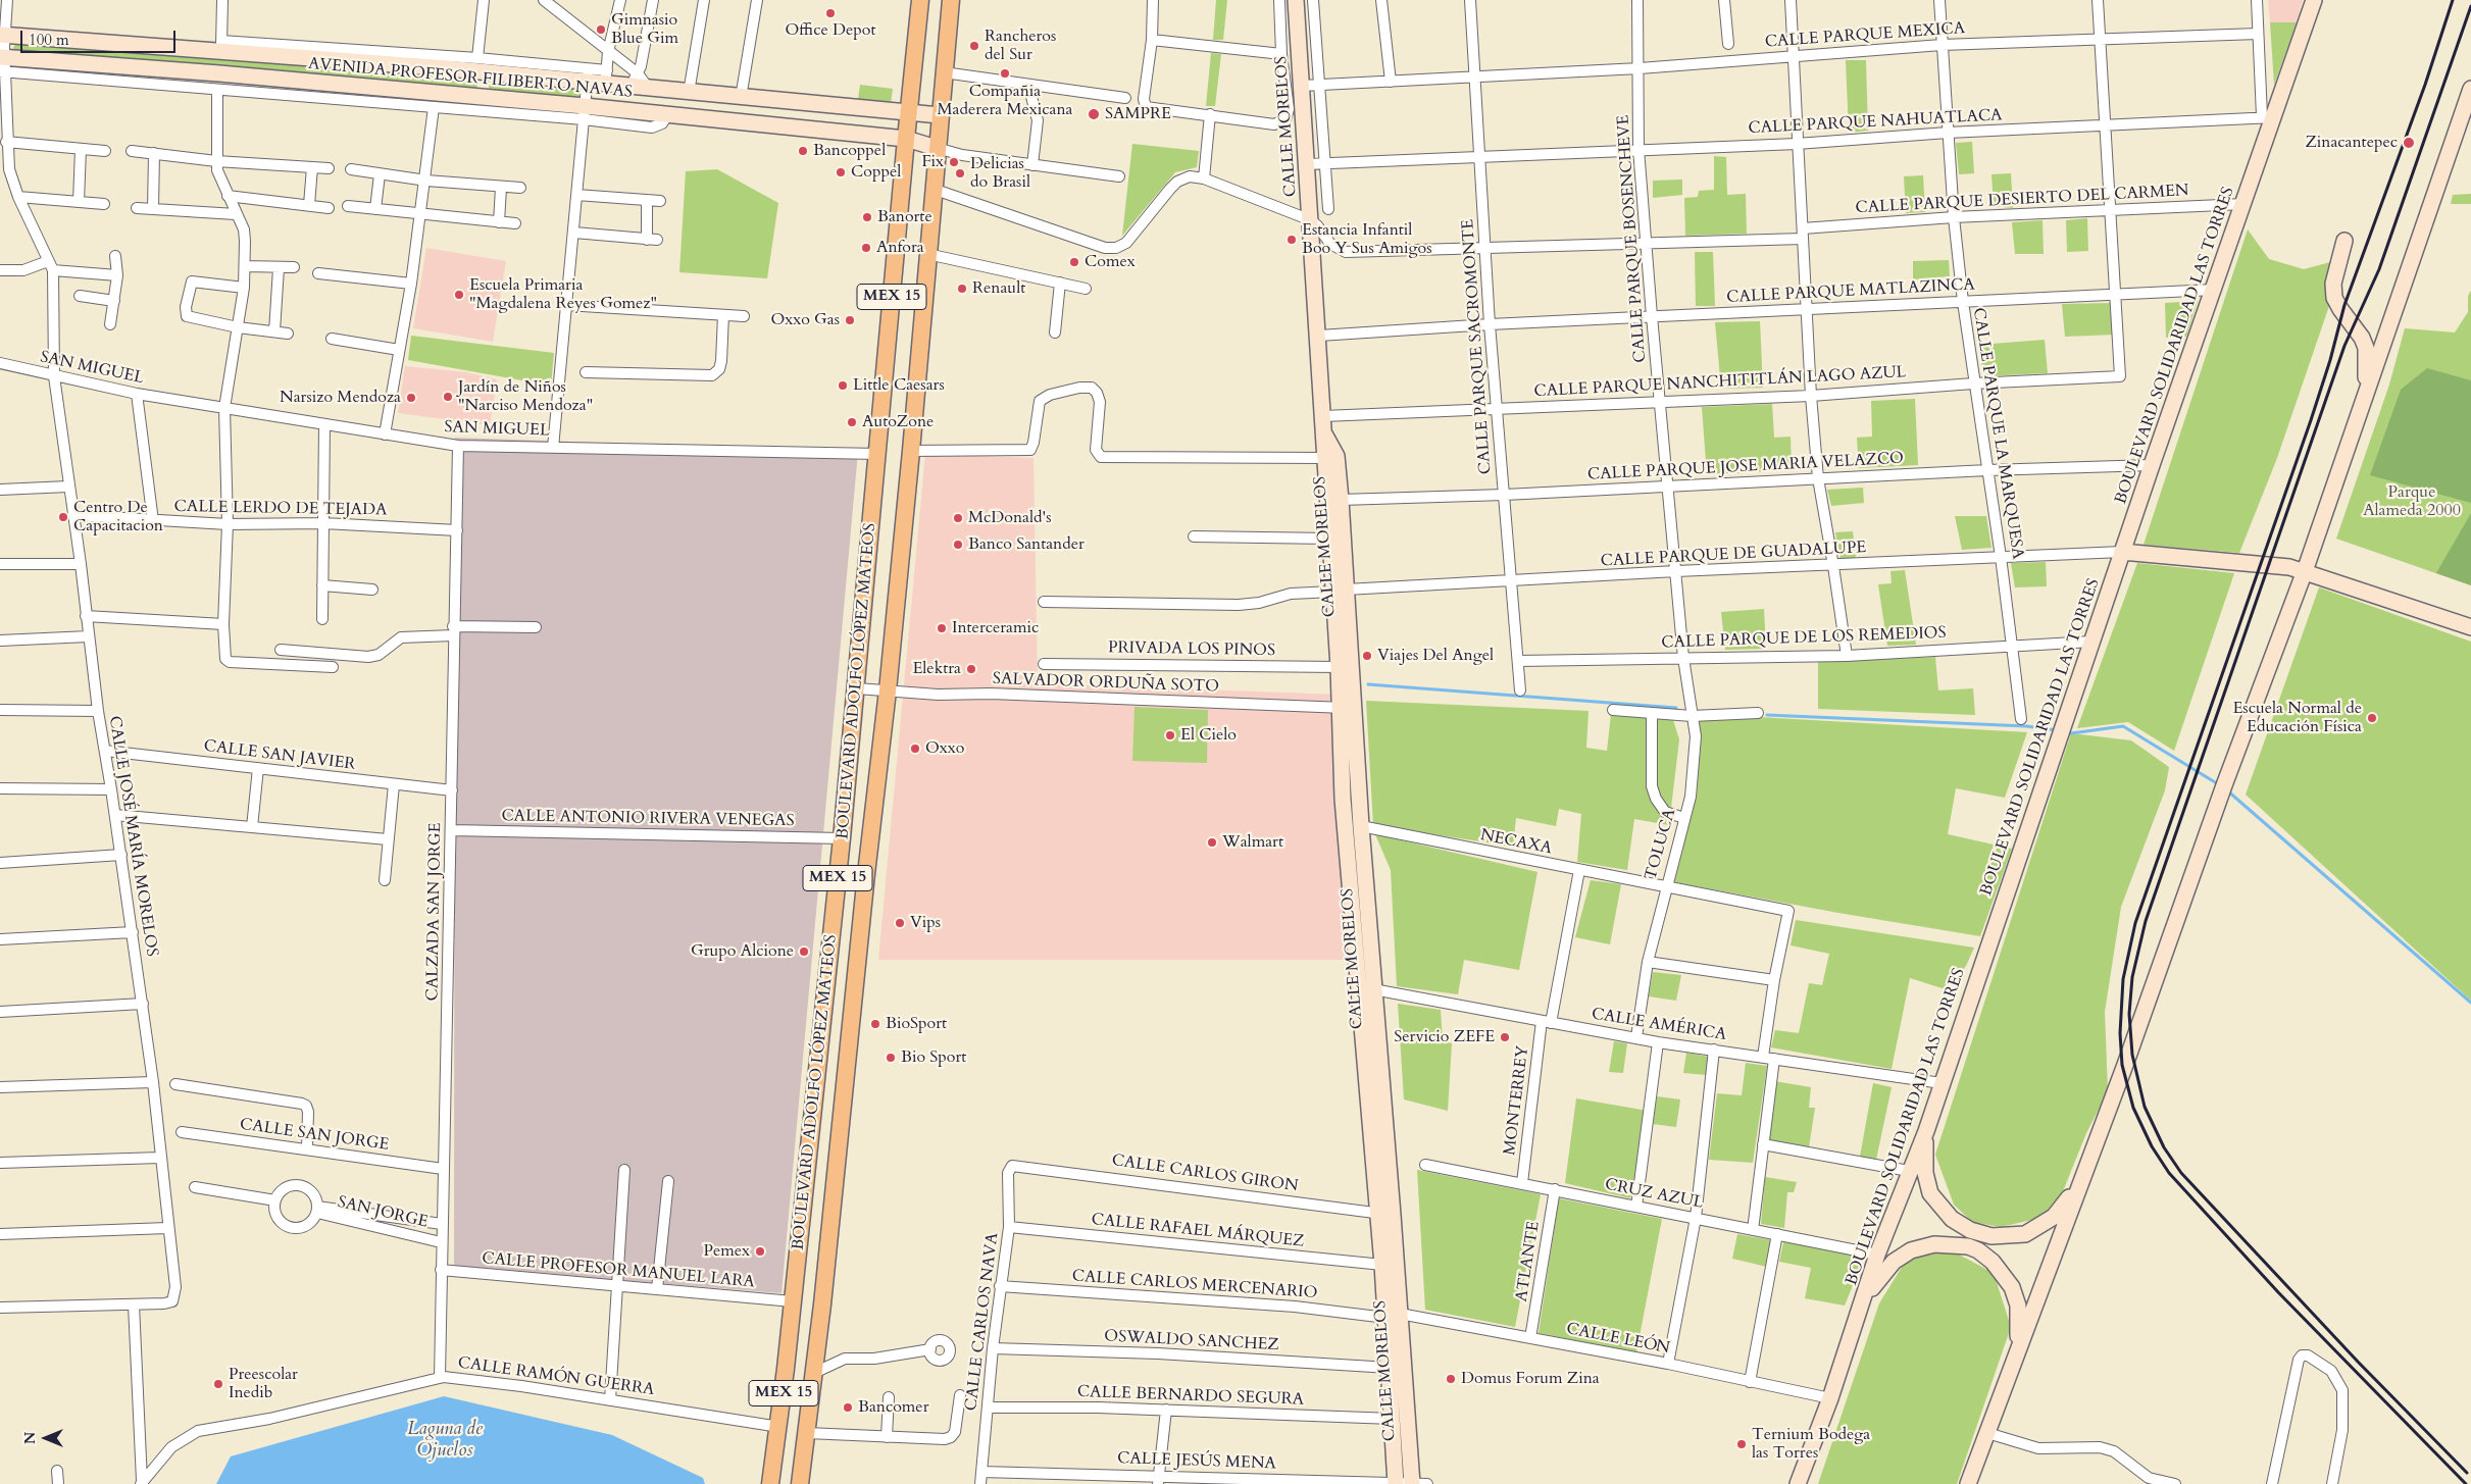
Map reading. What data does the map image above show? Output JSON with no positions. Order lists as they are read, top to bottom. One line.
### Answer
{"streets":{"main road":["AVENIDA PROFESOR FILIBERTO NAVAS","CALLE MORELOS","MEX 15","BOULEVARD SOLIDARIDAD LAS TORRES","BOULEVARD ADOLFO LÓPEZ MATEOS"],"street":["CALLE PARQUE MEXICA","CALLE PARQUE NAHUATLACA","CALLE PARQUE DESIERTO DEL CARMEN","CALLE PARQUE BOSENCHEVE","CALLE PARQUE MATLAZINCA","CALLE PARQUE SACROMONTE","SAN MIGUEL","CALLE PARQUE NANCHITITLÁN LAGO AZUL","CALLE PARQUE LA MARQUESA","CALLE PARQUE JOSE MARIA VELAZCO","CALLE LERDO DE TEJADA","CALLE PARQUE DE GUADALUPE","CALLE PARQUE DE LOS REMEDIOS","PRIVADA LOS PINOS","SALVADOR ORDUÑA SOTO","CALLE SAN JAVIER","CALLE ANTONIO RIVERA VENEGAS","CALLE JOSÉ MARÍA MORELOS","NECAXA","TOLUCA","CALZADA SAN JORGE","CALLE AMÉRICA","MONTERREY","CALLE SAN JORGE","CALLE CARLOS GIRON","CRUZ AZUL","SAN JORGE","CALLE RAFAEL MÁRQUEZ","ATLANTE","CALLE PROFESOR MANUEL LARA","CALLE CARLOS MERCENARIO","CALLE CARLOS NAVA","CALLE LEÓN","OSWALDO SANCHEZ","CALLE RAMÓN GUERRA","CALLE BERNARDO SEGURA","CALLE JESÚS MENA"]},"crossings":[["CALLE PARQUE MEXICA","CALLE MORELOS"],["CALLE PARQUE MEXICA","CALLE PARQUE BOSENCHEVE"],["CALLE PARQUE MEXICA","CALLE PARQUE SACROMONTE"],["CALLE PARQUE MEXICA","CALLE PARQUE LA MARQUESA"],["AVENIDA PROFESOR FILIBERTO NAVAS","BOULEVARD ADOLFO LÓPEZ MATEOS"],["CALLE PARQUE NAHUATLACA","CALLE MORELOS"],["CALLE PARQUE NAHUATLACA","CALLE PARQUE BOSENCHEVE"],["CALLE PARQUE NAHUATLACA","BOULEVARD SOLIDARIDAD LAS TORRES"],["CALLE PARQUE NAHUATLACA","CALLE PARQUE SACROMONTE"],["CALLE PARQUE NAHUATLACA","CALLE PARQUE LA MARQUESA"],["CALLE MORELOS","CALLE PARQUE DESIERTO DEL CARMEN"],["CALLE MORELOS","CALLE PARQUE MATLAZINCA"],["CALLE MORELOS","CALLE PARQUE NANCHITITLÁN LAGO AZUL"],["CALLE MORELOS","CALLE PARQUE JOSE MARIA VELAZCO"],["CALLE MORELOS","CALLE PARQUE DE GUADALUPE"],["CALLE MORELOS","PRIVADA LOS PINOS"],["CALLE MORELOS","SALVADOR ORDUÑA SOTO"],["CALLE MORELOS","NECAXA"],["CALLE MORELOS","CALLE AMÉRICA"],["CALLE MORELOS","CALLE CARLOS GIRON"],["CALLE MORELOS","CALLE RAFAEL MÁRQUEZ"],["CALLE MORELOS","CALLE CARLOS MERCENARIO"],["CALLE MORELOS","CALLE LEÓN"],["CALLE MORELOS","OSWALDO SANCHEZ"],["CALLE MORELOS","CALLE BERNARDO SEGURA"],["CALLE MORELOS","CALLE JESÚS MENA"],["CALLE PARQUE DESIERTO DEL CARMEN","CALLE PARQUE BOSENCHEVE"],["CALLE PARQUE DESIERTO DEL CARMEN","BOULEVARD SOLIDARIDAD LAS TORRES"],["CALLE PARQUE DESIERTO DEL CARMEN","CALLE PARQUE SACROMONTE"],["CALLE PARQUE DESIERTO DEL CARMEN","CALLE PARQUE LA MARQUESA"],["CALLE PARQUE BOSENCHEVE","CALLE PARQUE MATLAZINCA"],["CALLE PARQUE BOSENCHEVE","CALLE PARQUE NANCHITITLÁN LAGO AZUL"],["CALLE PARQUE BOSENCHEVE","CALLE PARQUE JOSE MARIA VELAZCO"],["CALLE PARQUE BOSENCHEVE","CALLE PARQUE DE GUADALUPE"],["CALLE PARQUE BOSENCHEVE","CALLE PARQUE DE LOS REMEDIOS"],["CALLE PARQUE BOSENCHEVE","TOLUCA"],["CALLE PARQUE MATLAZINCA","BOULEVARD SOLIDARIDAD LAS TORRES"],["CALLE PARQUE MATLAZINCA","CALLE PARQUE SACROMONTE"],["CALLE PARQUE MATLAZINCA","CALLE PARQUE NANCHITITLÁN LAGO AZUL"],["CALLE PARQUE MATLAZINCA","CALLE PARQUE LA MARQUESA"],["MEX 15","BOULEVARD ADOLFO LÓPEZ MATEOS"],["BOULEVARD SOLIDARIDAD LAS TORRES","CALLE PARQUE JOSE MARIA VELAZCO"],["BOULEVARD SOLIDARIDAD LAS TORRES","CALLE PARQUE DE GUADALUPE"],["BOULEVARD SOLIDARIDAD LAS TORRES","CALLE PARQUE DE LOS REMEDIOS"],["BOULEVARD SOLIDARIDAD LAS TORRES","CALLE AMÉRICA"],["BOULEVARD SOLIDARIDAD LAS TORRES","CRUZ AZUL"],["BOULEVARD SOLIDARIDAD LAS TORRES","CALLE LEÓN"],["CALLE PARQUE SACROMONTE","CALLE PARQUE NANCHITITLÁN LAGO AZUL"],["CALLE PARQUE SACROMONTE","CALLE PARQUE JOSE MARIA VELAZCO"],["CALLE PARQUE SACROMONTE","CALLE PARQUE DE GUADALUPE"],["CALLE PARQUE SACROMONTE","CALLE PARQUE DE LOS REMEDIOS"],["SAN MIGUEL","BOULEVARD ADOLFO LÓPEZ MATEOS"],["SAN MIGUEL","CALLE JOSÉ MARÍA MORELOS"],["SAN MIGUEL","CALZADA SAN JORGE"],["CALLE PARQUE NANCHITITLÁN LAGO AZUL","CALLE PARQUE LA MARQUESA"],["CALLE PARQUE LA MARQUESA","CALLE PARQUE JOSE MARIA VELAZCO"],["CALLE PARQUE LA MARQUESA","CALLE PARQUE DE GUADALUPE"],["CALLE PARQUE LA MARQUESA","CALLE PARQUE DE LOS REMEDIOS"],["CALLE LERDO DE TEJADA","CALLE JOSÉ MARÍA MORELOS"],["CALLE LERDO DE TEJADA","CALZADA SAN JORGE"],["CALLE PARQUE DE LOS REMEDIOS","TOLUCA"],["BOULEVARD ADOLFO LÓPEZ MATEOS","SALVADOR ORDUÑA SOTO"],["BOULEVARD ADOLFO LÓPEZ MATEOS","CALLE ANTONIO RIVERA VENEGAS"],["BOULEVARD ADOLFO LÓPEZ MATEOS","CALLE PROFESOR MANUEL LARA"],["BOULEVARD ADOLFO LÓPEZ MATEOS","CALLE RAMÓN GUERRA"],["CALLE SAN JAVIER","CALLE JOSÉ MARÍA MORELOS"],["CALLE SAN JAVIER","CALZADA SAN JORGE"],["CALLE ANTONIO RIVERA VENEGAS","CALZADA SAN JORGE"],["NECAXA","TOLUCA"],["NECAXA","MONTERREY"],["TOLUCA","CALLE AMÉRICA"],["CALZADA SAN JORGE","CALLE SAN JORGE"],["CALZADA SAN JORGE","SAN JORGE"],["CALZADA SAN JORGE","CALLE PROFESOR MANUEL LARA"],["CALZADA SAN JORGE","CALLE RAMÓN GUERRA"],["CALLE AMÉRICA","MONTERREY"],["MONTERREY","CRUZ AZUL"],["CALLE CARLOS GIRON","CALLE CARLOS NAVA"],["CRUZ AZUL","ATLANTE"],["CALLE RAFAEL MÁRQUEZ","CALLE CARLOS NAVA"],["ATLANTE","CALLE LEÓN"],["CALLE CARLOS MERCENARIO","CALLE CARLOS NAVA"],["CALLE CARLOS MERCENARIO","CALLE LEÓN"],["CALLE CARLOS NAVA","OSWALDO SANCHEZ"],["CALLE CARLOS NAVA","CALLE BERNARDO SEGURA"],["CALLE CARLOS NAVA","CALLE JESÚS MENA"]],"water":["Laguna de Ojuelos"],"parks":["Parque Alameda 2000"],"places":["Office Depot","Gimnasio Blue Gim","Rancheros del Sur","Compañia Maderera Mexicana","SAMPRE","Zinacantepec","Bancoppel","Fix","Coppel","Delicias do Brasil","Banorte","Estancia Infantil Boo Y Sus Amigos","Anfora","Comex","Renault","Escuela Primaria \"Magdalena Reyes Gomez\"","Oxxo Gas","Little Caesars","Jardín de Niños \"Narciso Mendoza\"","Narsizo Mendoza","AutoZone","Centro De Capacitacion","McDonald's","Banco Santander","Interceramic","Viajes Del Angel","Elektra","Escuela Normal de Educación Física","El Cielo","Oxxo","Walmart","Vips","Grupo Alcione","BioSport","Servicio ZEFE","Bio Sport","Pemex","Domus Forum Zina","Preescolar Inedib","Bancomer","Ternium Bodega las Torres"],"scale_bar":"100 m","north":"left"}
